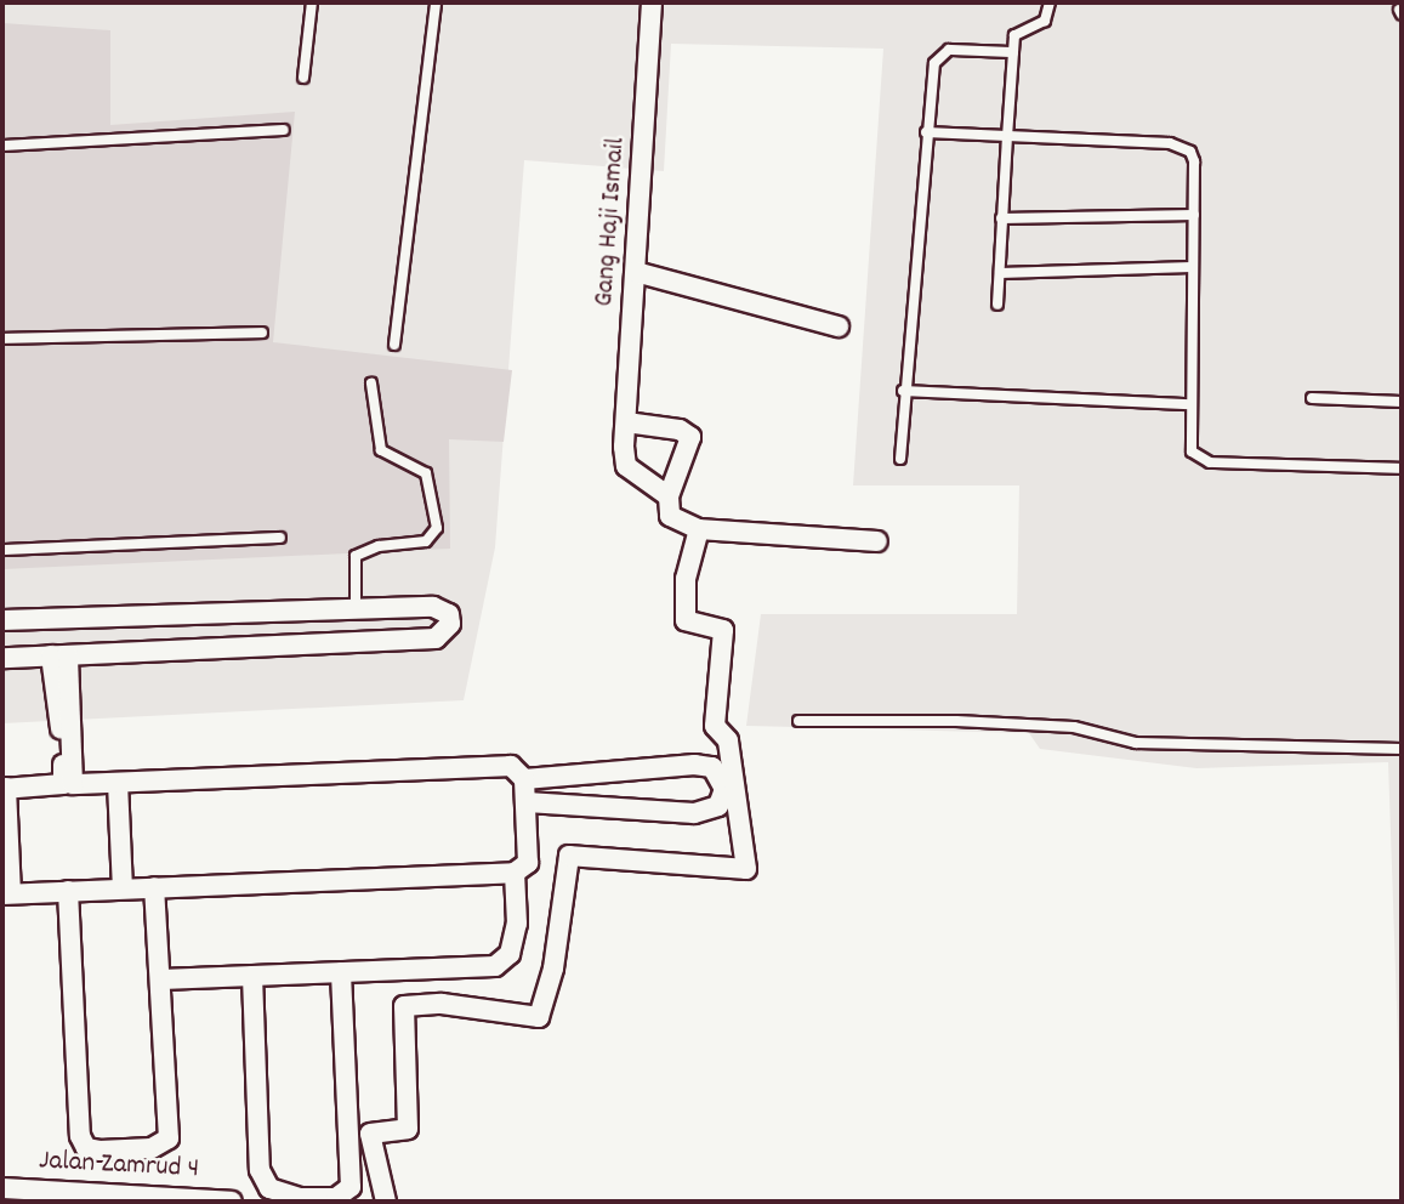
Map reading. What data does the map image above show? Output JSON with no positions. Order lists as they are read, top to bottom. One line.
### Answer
{"streets":{"street":["Gang Haji Ismail","Jalan Zamrud 4"]}}
